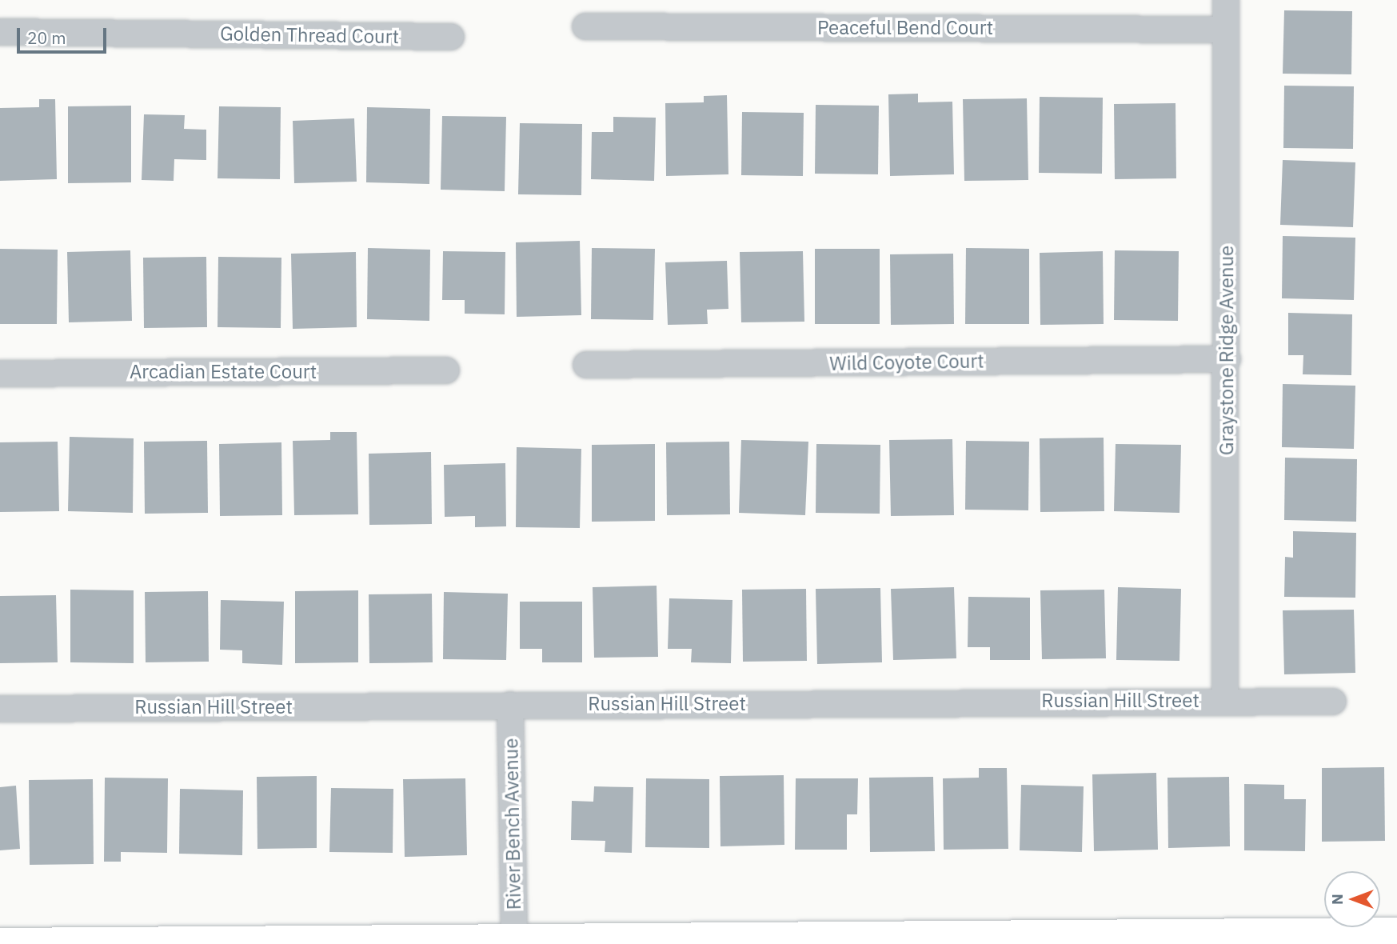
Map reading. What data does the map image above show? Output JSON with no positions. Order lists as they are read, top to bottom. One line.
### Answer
{"streets":{"street":["Peaceful Bend Court","Golden Thread Court","Graystone Ridge Avenue","Wild Coyote Court","Arcadian Estate Court","Russian Hill Street","River Bench Avenue"]},"crossings":[["Peaceful Bend Court","Graystone Ridge Avenue"],["Graystone Ridge Avenue","Wild Coyote Court"],["Graystone Ridge Avenue","Russian Hill Street"],["Russian Hill Street","River Bench Avenue"]],"scale_bar":"20 m","north":"left"}
